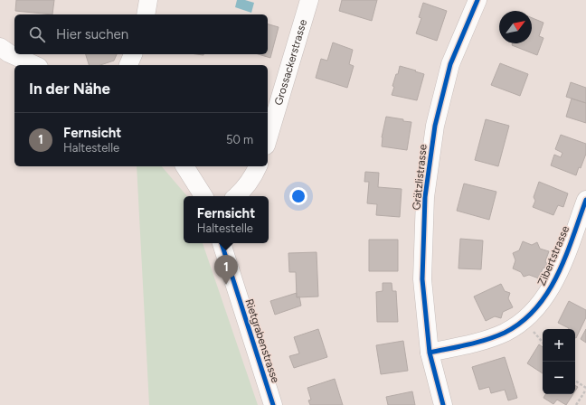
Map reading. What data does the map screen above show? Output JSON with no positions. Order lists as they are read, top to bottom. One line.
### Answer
{"streets":{"street":["Grossackerstrasse","Grätzlistrasse","Zibertstrasse","Rietgrabenstrasse"]},"crossings":[["Grätzlistrasse","Zibertstrasse"]],"north":"top right","page":{"search":"Hier suchen","heading":"In der Nähe","list":[{"mark":"1","name":"Fernsicht","note":"Haltestelle","value":"50 m"}],"popup":["Fernsicht","Haltestelle"],"pins":"1","map_buttons":["+","−"]}}
